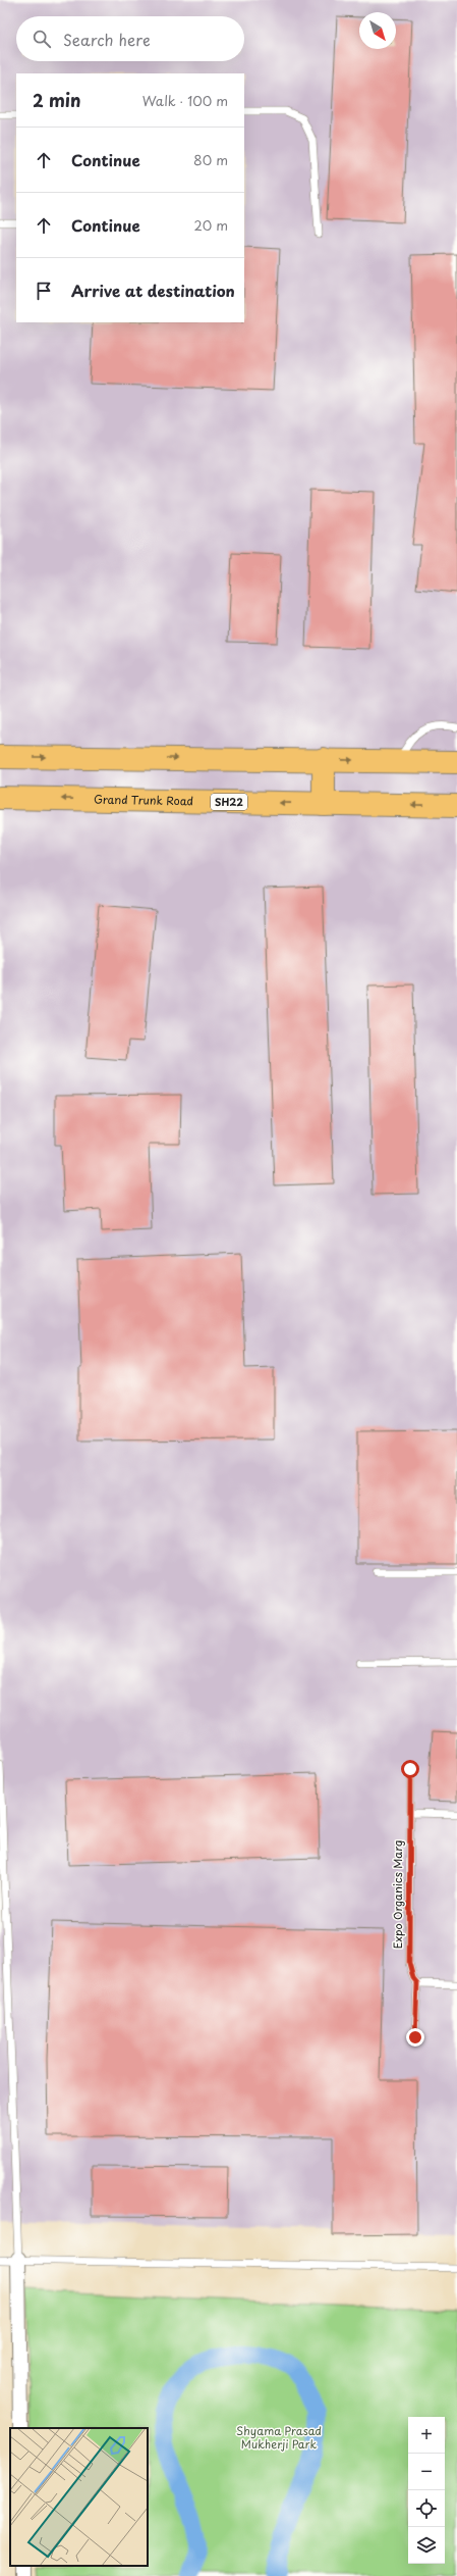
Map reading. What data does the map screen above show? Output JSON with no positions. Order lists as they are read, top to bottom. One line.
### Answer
{"streets":{"highway":["Grand Trunk Road","SH22"],"lane":["Expo Organics Marg"]},"parks":["Shyama Prasad Mukherji Park"],"north":"bottom right","page":{"search":"Search here","heading":["2 min","Walk · 100 m"],"list":[["Continue","80 m"],["Continue","20 m"],"Arrive at destination"],"map_buttons":["+","−"]}}
